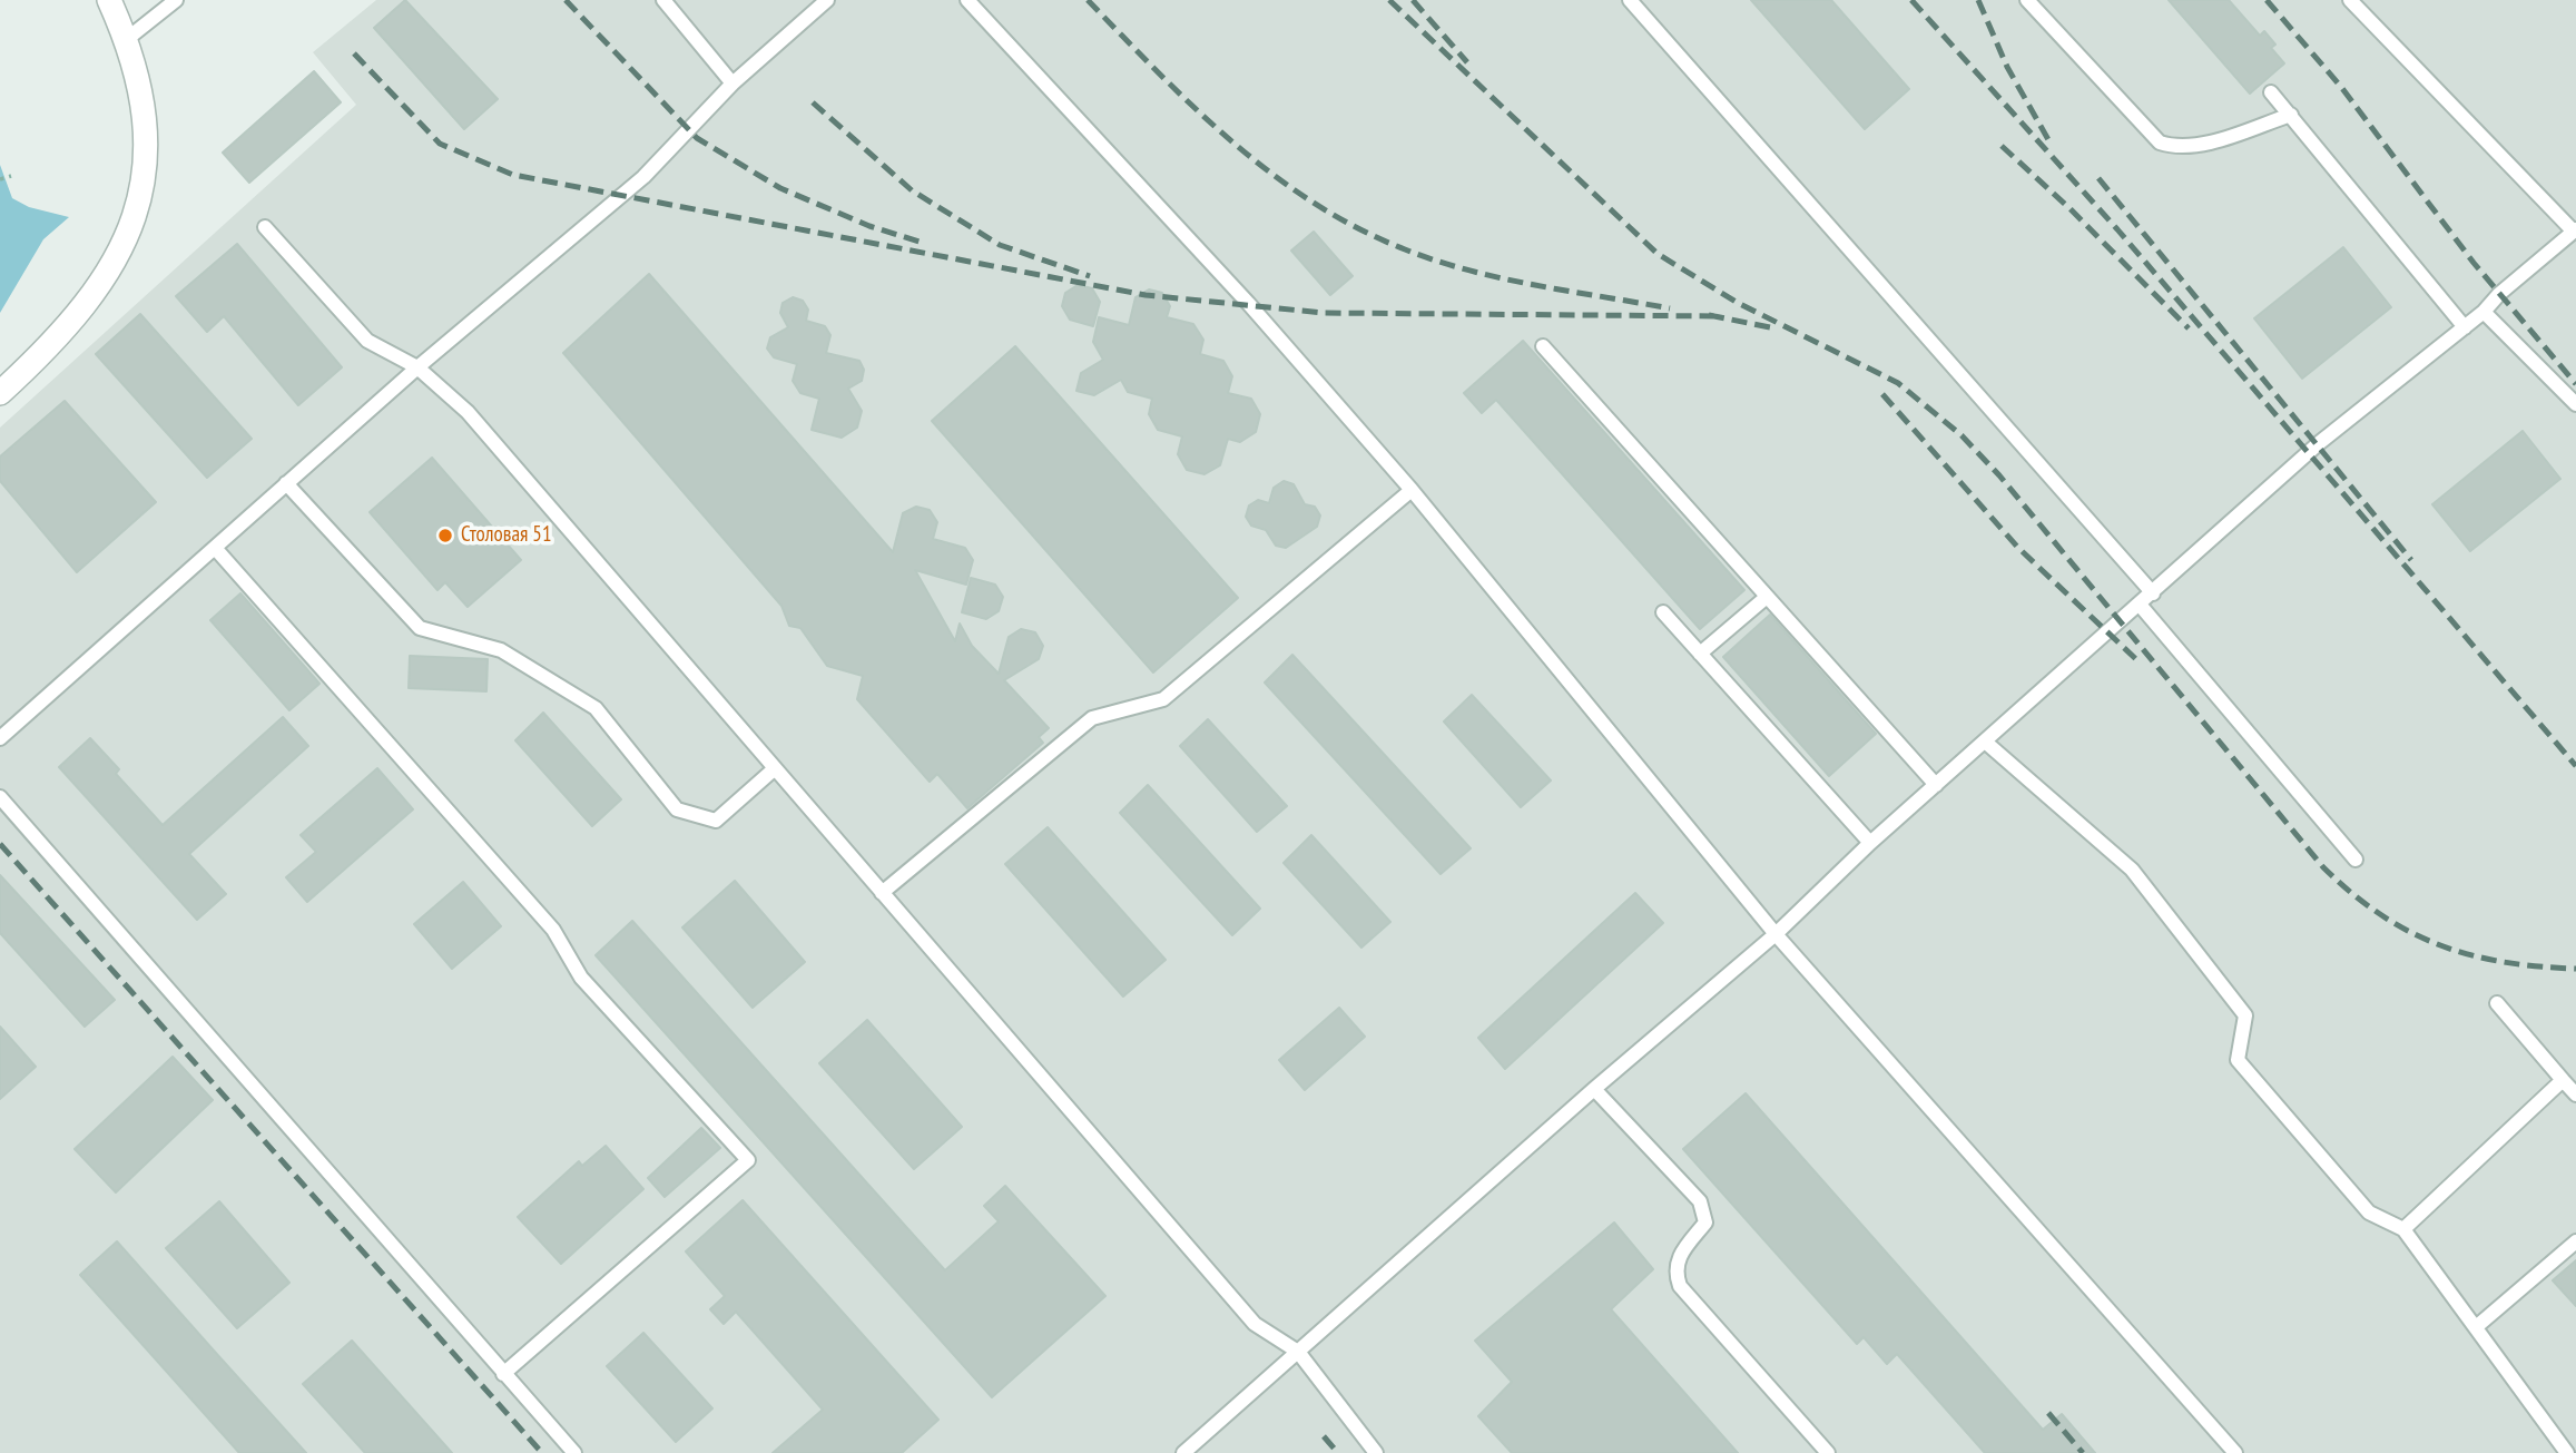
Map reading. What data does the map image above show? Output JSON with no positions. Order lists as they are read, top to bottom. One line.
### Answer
{"places":["Столовая 51"]}
